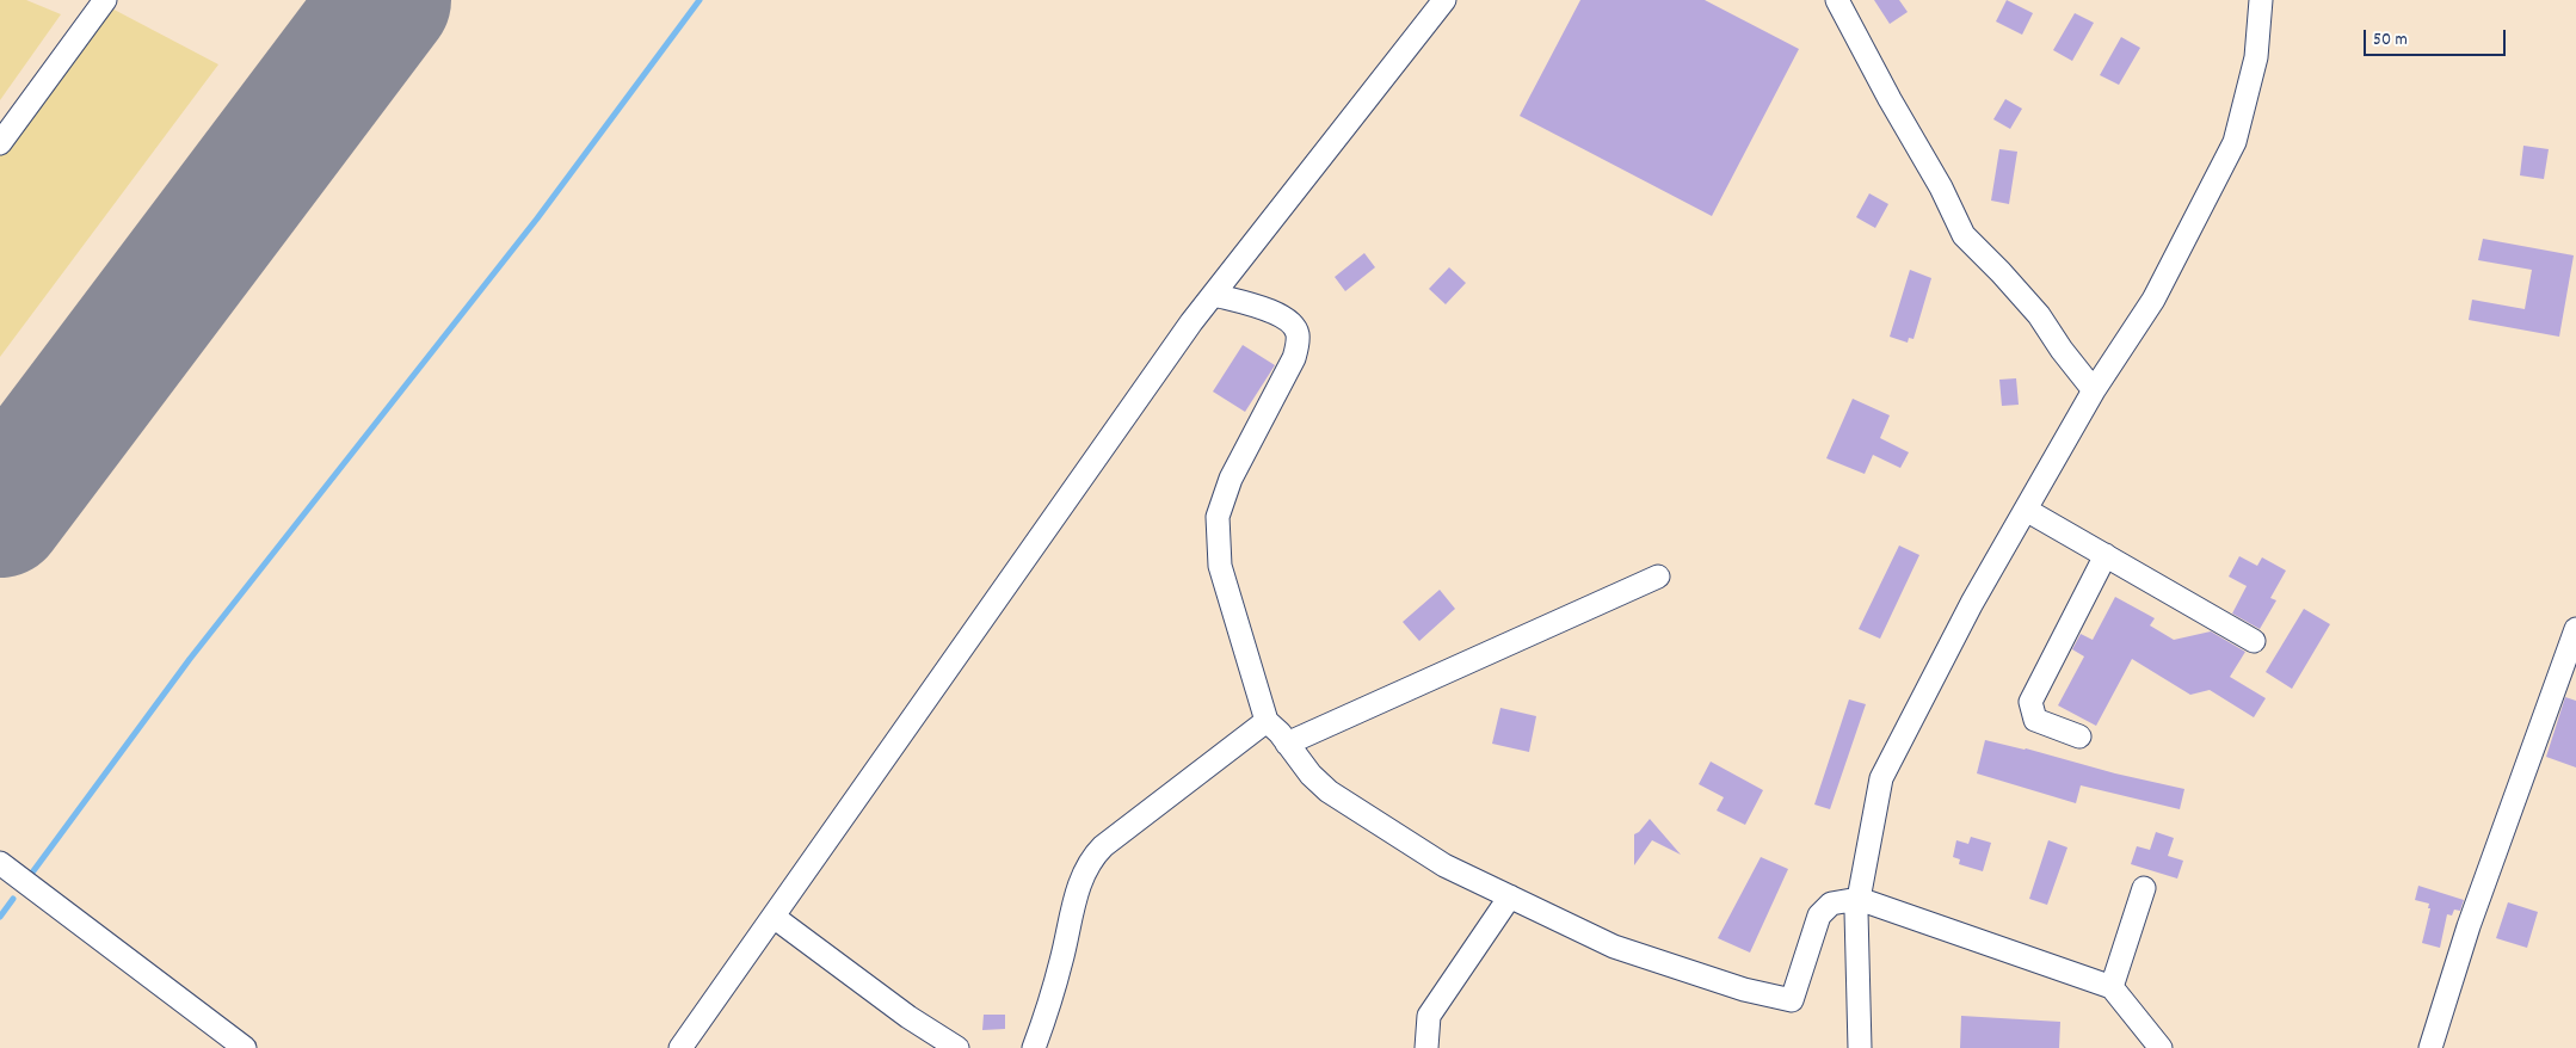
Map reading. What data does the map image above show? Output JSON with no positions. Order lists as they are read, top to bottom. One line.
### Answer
{"scale_bar":"50 m"}
